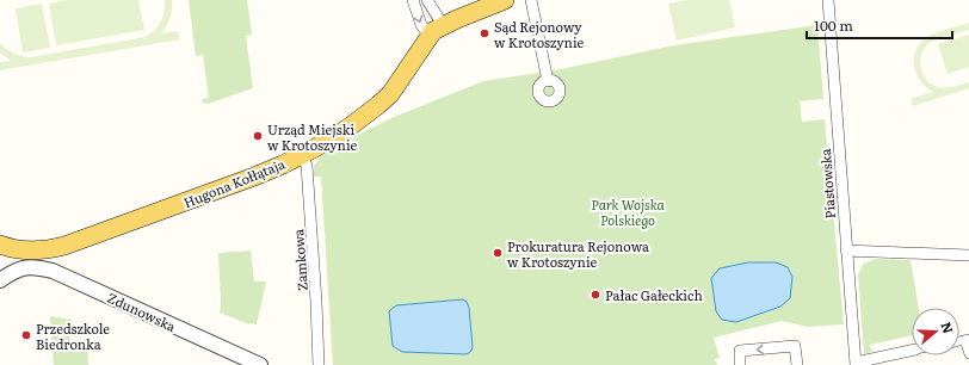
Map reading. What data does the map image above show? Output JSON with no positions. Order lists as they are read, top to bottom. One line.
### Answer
{"streets":{"main road":["Hugona Kołłątaja","Zdunowska"],"street":["Piastowska","Zamkowa"]},"crossings":[["Hugona Kołłątaja","Zamkowa"],["Hugona Kołłątaja","Zdunowska"]],"parks":["Park Wojska Polskiego"],"places":["Sąd Rejonowy w Krotoszynie","Urząd Miejski w Krotoszynie","Prokuratura Rejonowa w Krotoszynie","Pałac Gałeckich","Przedszkole Biedronka"],"scale_bar":"100 m","north":"right"}
